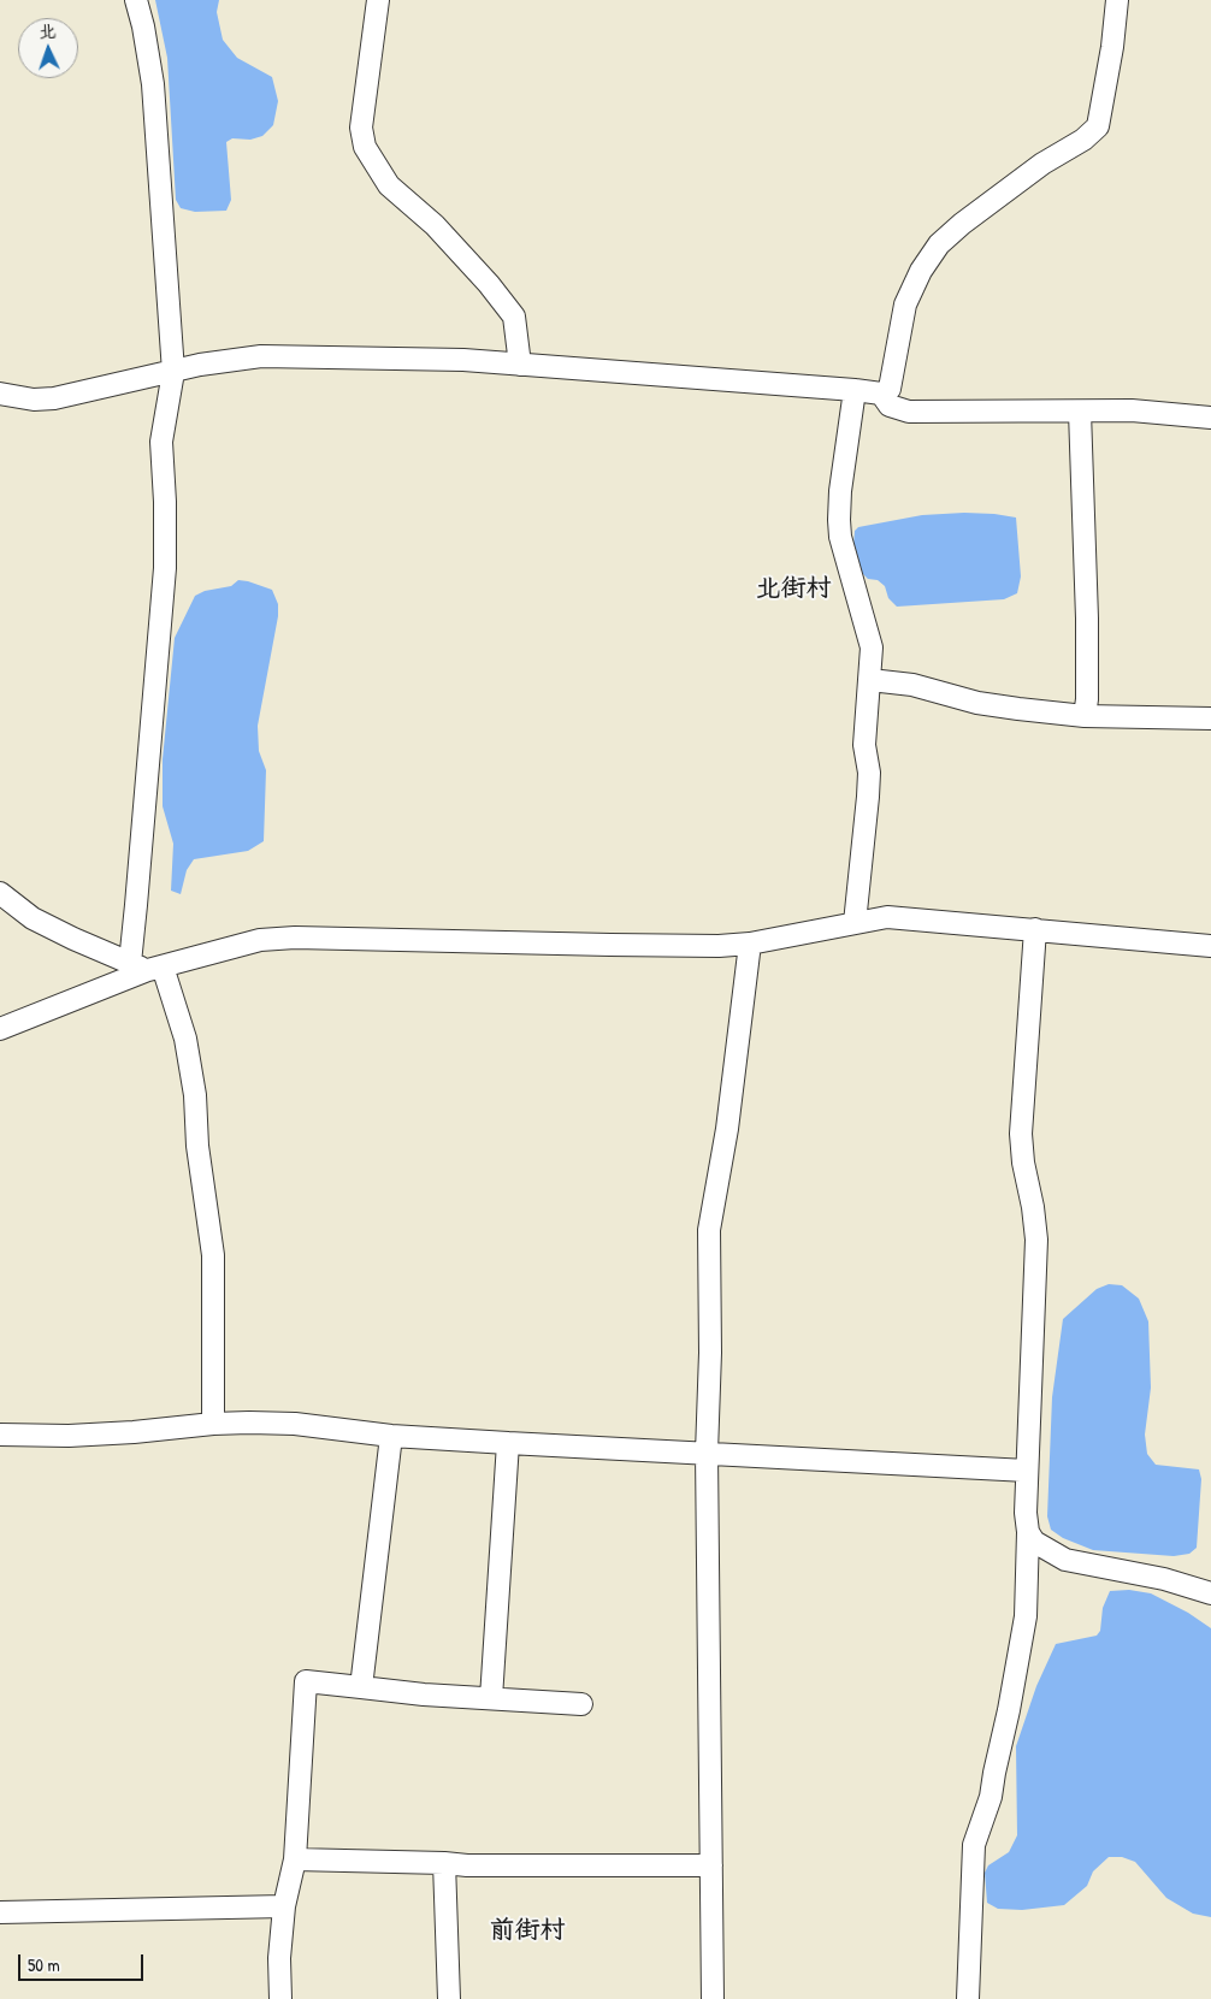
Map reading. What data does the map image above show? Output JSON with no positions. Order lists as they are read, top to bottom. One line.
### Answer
{"districts":["北街村","前街村"],"scale_bar":"50 m","north":"top"}
